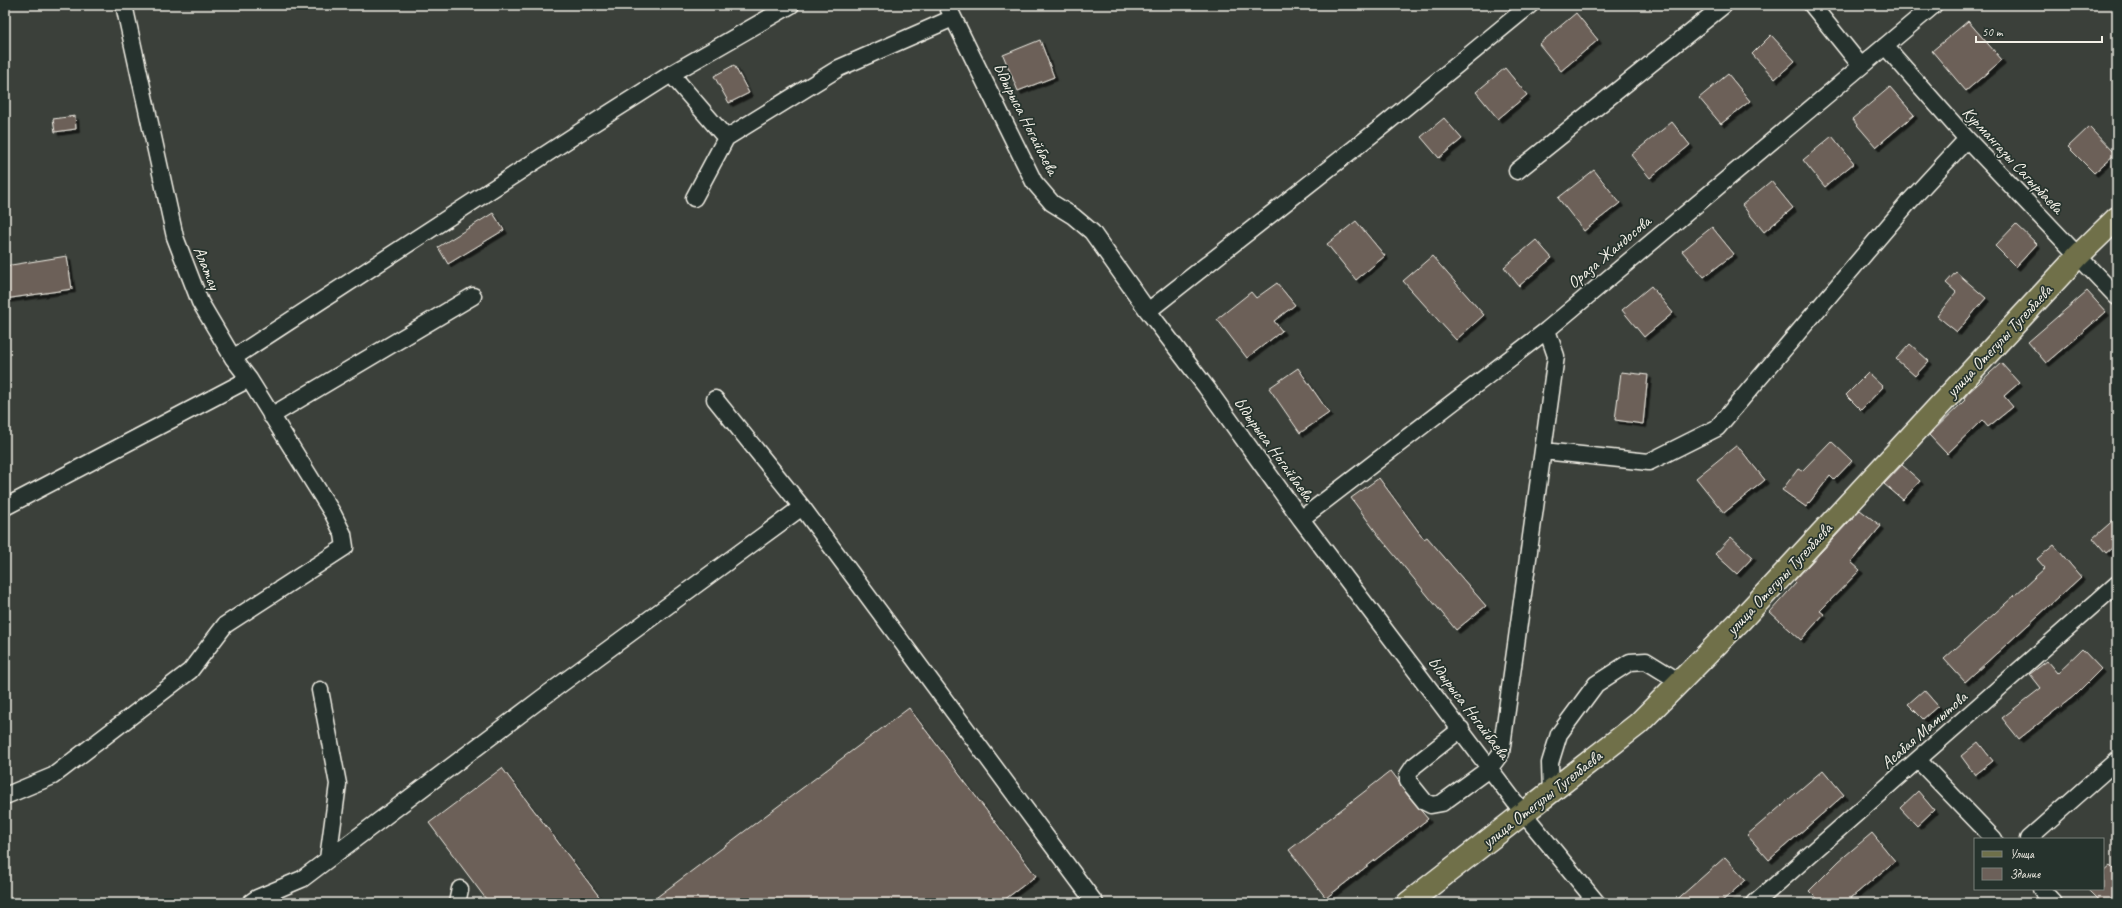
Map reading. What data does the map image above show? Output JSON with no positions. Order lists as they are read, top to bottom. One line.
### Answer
{"streets":{"main road":["улица Отегулы Тугелбаева"],"street":["Ыдырыса Ногайбаева","Курмангазы Сагырбаева","Ораза Жандосова","Алатау","Асабая Мамытова"]},"crossings":[["Ыдырыса Ногайбаева","Ораза Жандосова"],["Ыдырыса Ногайбаева","улица Отегулы Тугелбаева"],["Курмангазы Сагырбаева","Ораза Жандосова"],["Курмангазы Сагырбаева","улица Отегулы Тугелбаева"]],"legend":["Улица","Здание"],"scale_bar":"50 m"}
